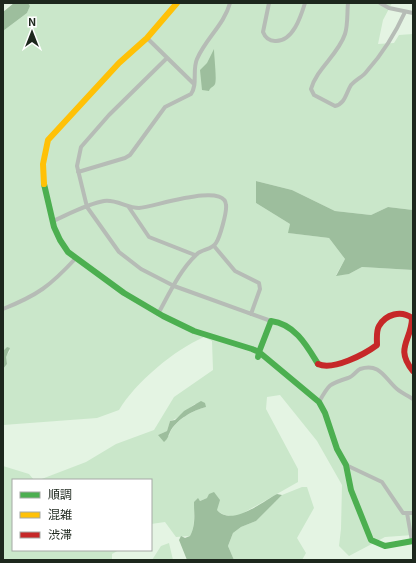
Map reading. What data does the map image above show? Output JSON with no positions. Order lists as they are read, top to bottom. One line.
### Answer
{"legend":["順調","混雑","渋滞"],"north":"top"}
